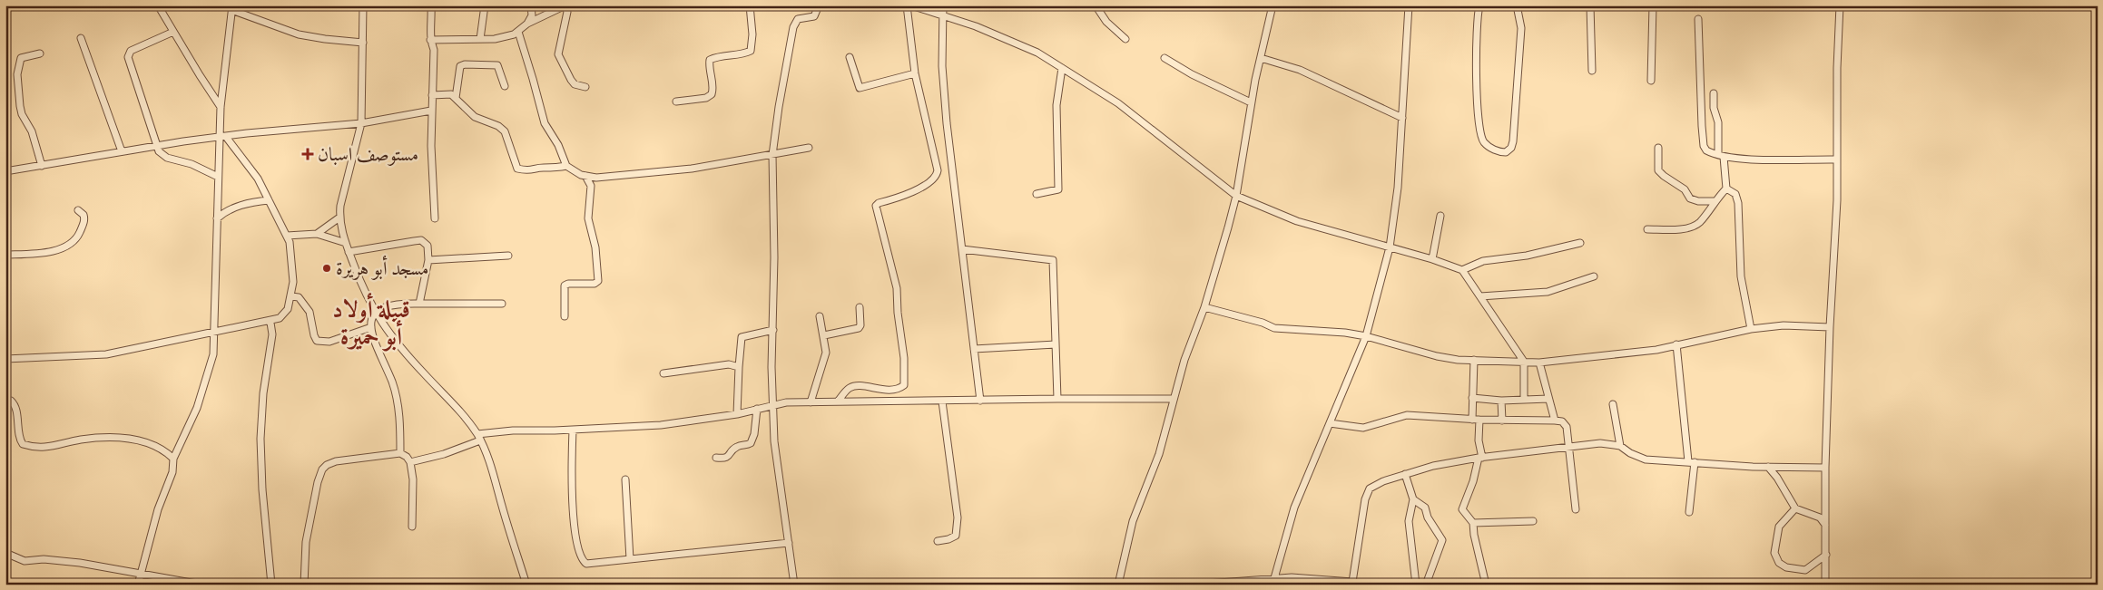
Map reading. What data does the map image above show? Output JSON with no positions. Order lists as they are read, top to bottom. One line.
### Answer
{"districts":["قبيلة أولاد أبو حميرة"],"places":{"health":["مستوصف اسبان"],"other":["مسجد أبو هريرة"]}}
